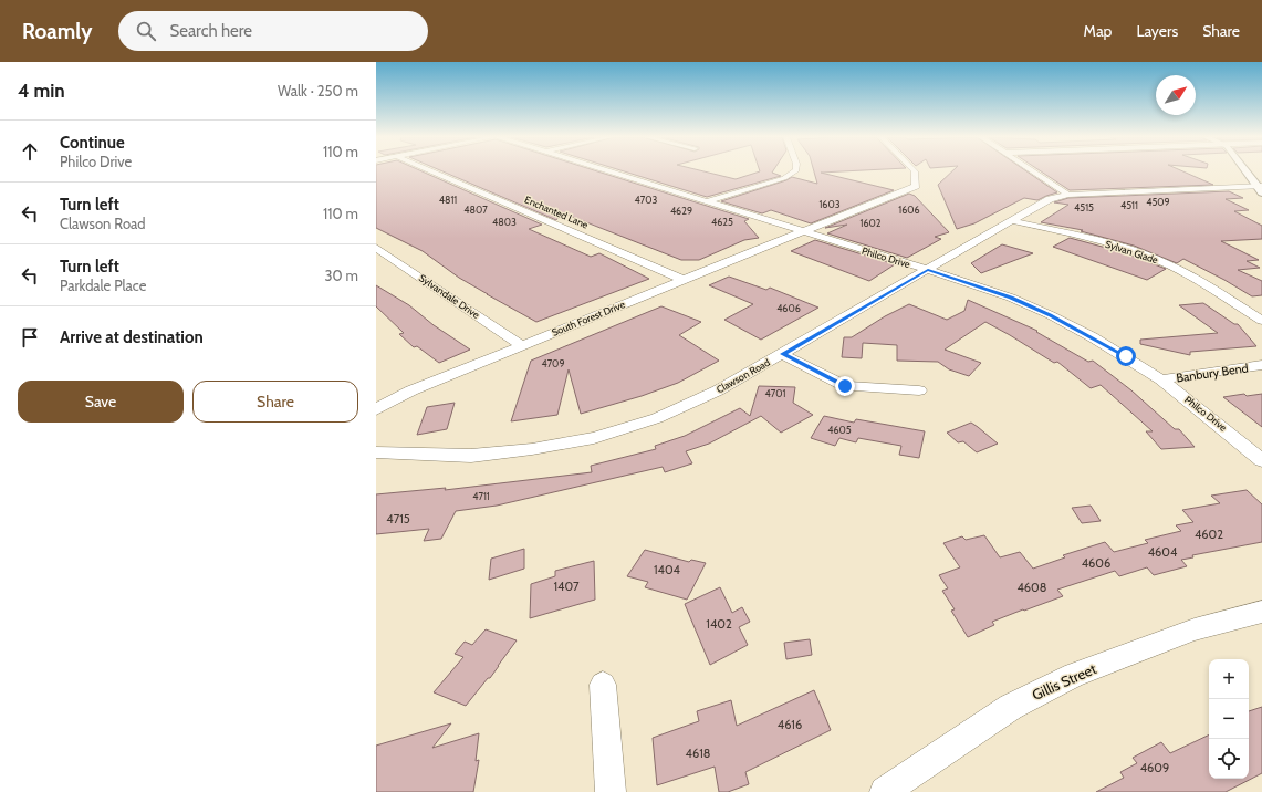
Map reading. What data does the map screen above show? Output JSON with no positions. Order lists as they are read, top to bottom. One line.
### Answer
{"streets":{"street":["Enchanted Lane","Sylvan Glade","Philco Drive","Sylvandale Drive","South Forest Drive","Banbury Bend","Clawson Road","Gillis Street"]},"crossings":[["Enchanted Lane","South Forest Drive"],["Sylvan Glade","Clawson Road"],["Philco Drive","South Forest Drive"],["Philco Drive","Banbury Bend"],["Philco Drive","Clawson Road"],["Sylvandale Drive","South Forest Drive"]],"house_numbers":["4811","4703","4509","1603","4511","4515","4807","1606","4629","4803","4625","1602","4606","4709","4701","4605","4711","4715","4602","4604","4606","1404","1407","4608","1402","4616","4618","4609"],"north":"top right","page":{"header":"Roamly","search":"Search here","nav":["Map","Layers","Share"],"heading":["4 min","Walk · 250 m"],"list":[["Continue","Philco Drive","110 m"],["Turn left","Clawson Road","110 m"],["Turn left","Parkdale Place","30 m"],"Arrive at destination"],"buttons":["Save","Share"],"map_buttons":["+","−"]}}
